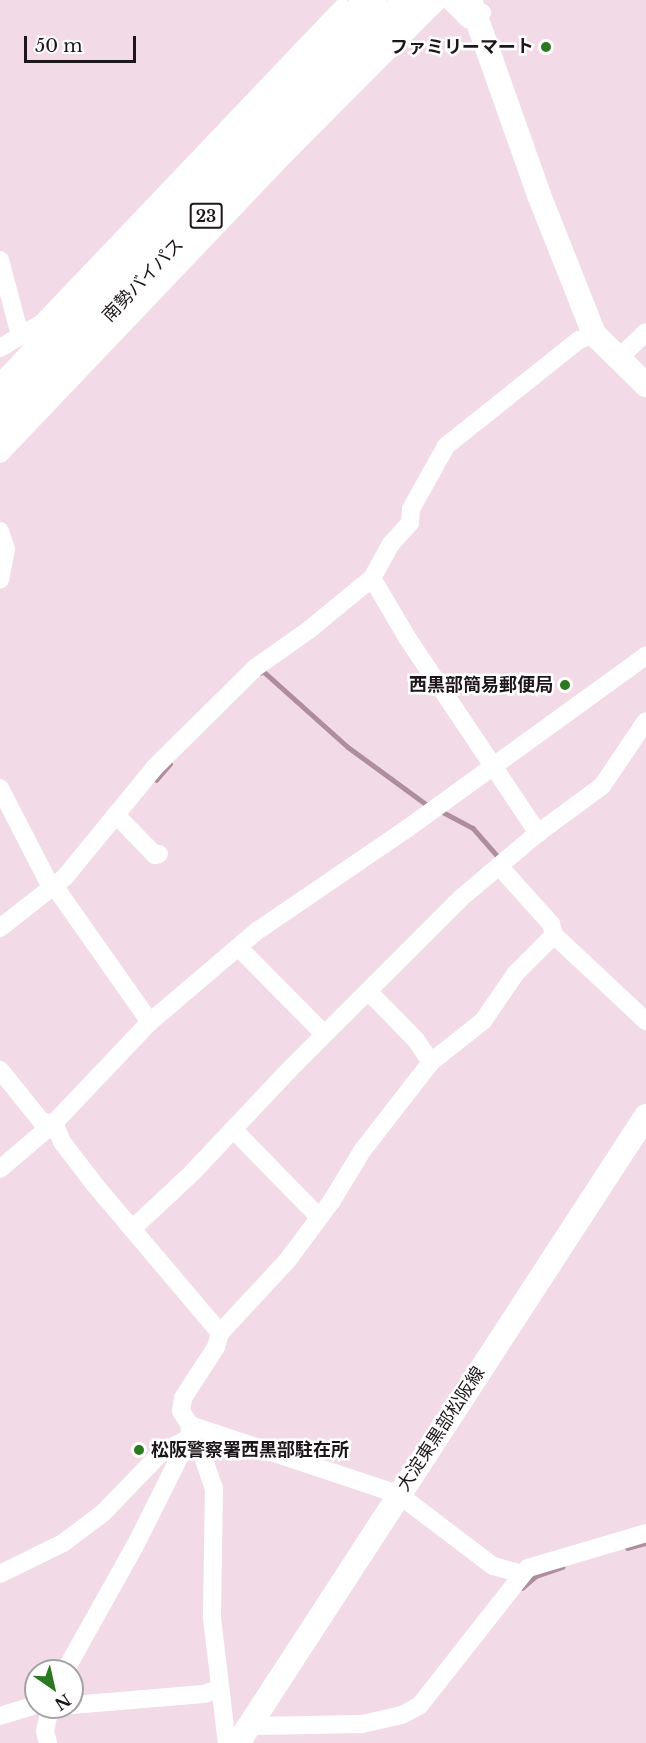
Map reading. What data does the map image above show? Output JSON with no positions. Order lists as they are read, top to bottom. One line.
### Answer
{"streets":{"highway":["23","南勢バイパス"],"main road":["大淀東黒部松阪線"]},"places":["ファミリーマート","西黒部簡易郵便局","松阪警察署西黒部駐在所"],"scale_bar":"50 m","north":"bottom right"}
